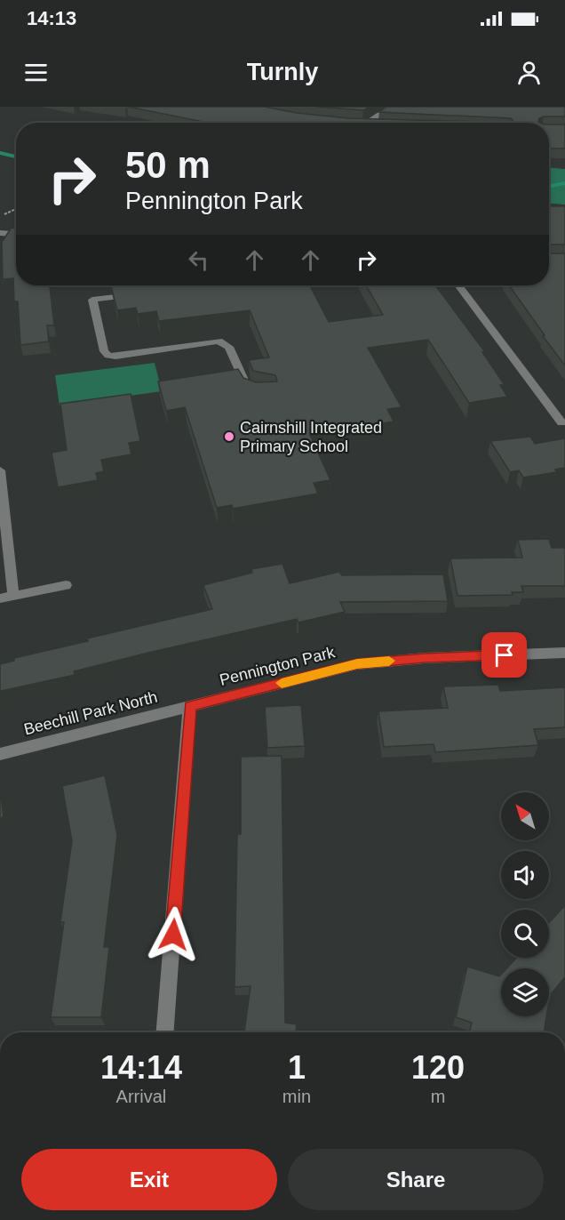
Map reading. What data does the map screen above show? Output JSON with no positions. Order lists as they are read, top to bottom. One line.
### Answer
{"streets":{"street":["Pennington Park","Beechill Park North"]},"crossings":[["Pennington Park","Beechill Park North"]],"places":["Cairnshill Integrated Primary School"],"north":"top left","page":{"status":"14:13","header":"Turnly","turn":["50 m","Pennington Park"],"eta":["14:14","Arrival","1","min","120","m"],"buttons":["Exit","Share"]}}
